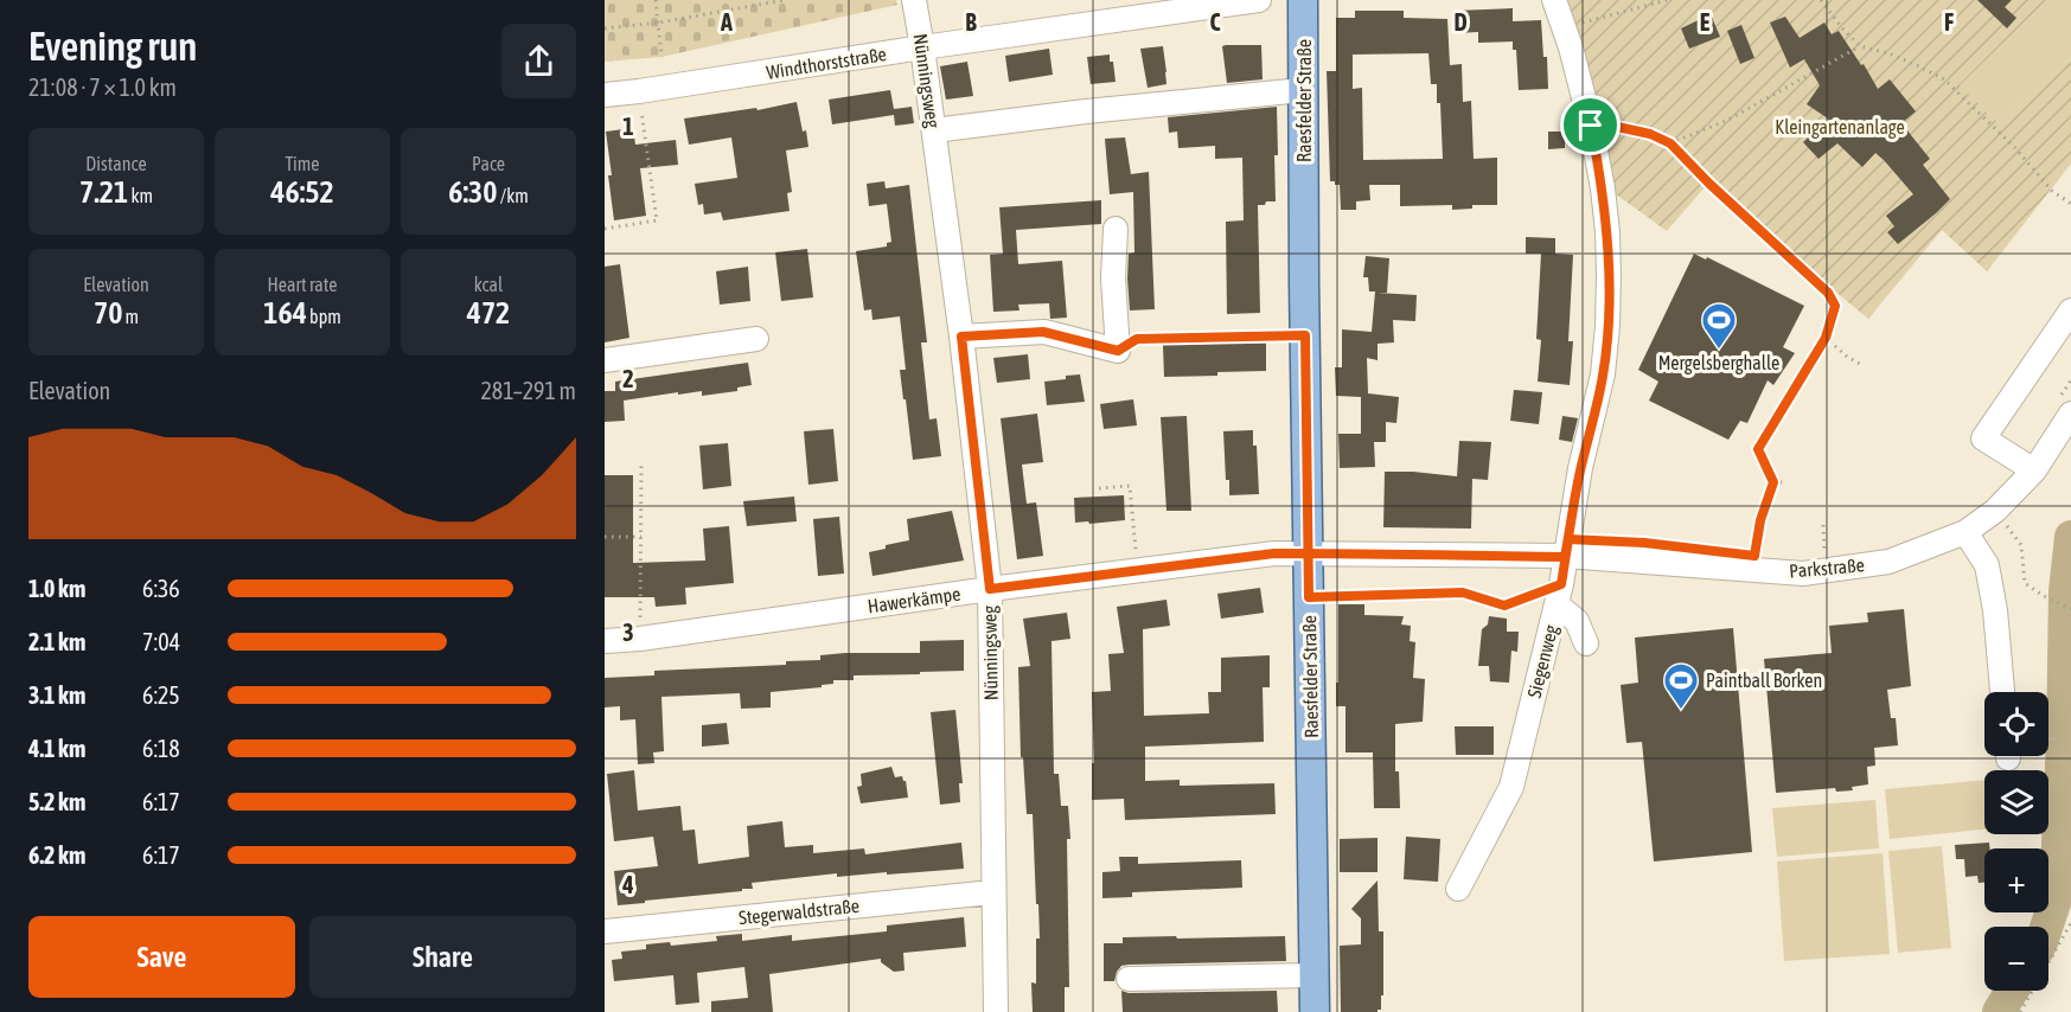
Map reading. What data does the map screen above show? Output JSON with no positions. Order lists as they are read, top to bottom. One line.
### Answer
{"streets":{"main road":["Raesfelder Straße"],"street":["Windthorststraße","Nünningsweg","Parkstraße","Hawerkämpe","Siegenweg","Stegerwaldstraße"]},"crossings":[["Windthorststraße","Nünningsweg"],["Nünningsweg","Hawerkämpe"],["Nünningsweg","Stegerwaldstraße"],["Raesfelder Straße","Parkstraße"],["Raesfelder Straße","Hawerkämpe"],["Parkstraße","Hawerkämpe"],["Parkstraße","Siegenweg"]],"parks":["Kleingartenanlage"],"places":{"sports":["Mergelsberghalle","Paintball Borken"]},"page":{"heading":["Evening run","21:08 · 7 × 1.0 km"],"stats":[["Distance","7.21 km"],["Time","46:52"],["Pace","6:30 /km"],["Elevation","70 m"],["Heart rate","164 bpm"],["kcal","472"]],"chart":["Elevation","281–291 m"],"list":[{"name":"1.0 km","note":"6:36"},{"name":"2.1 km","note":"7:04"},{"name":"3.1 km","note":"6:25"},{"name":"4.1 km","note":"6:18"},{"name":"5.2 km","note":"6:17"},{"name":"6.2 km","note":"6:17"}],"map_buttons":["+","−"],"buttons":["Save","Share"]},"grid":{"columns":["A","B","C","D","E","F"],"rows":["1","2","3","4"]}}
